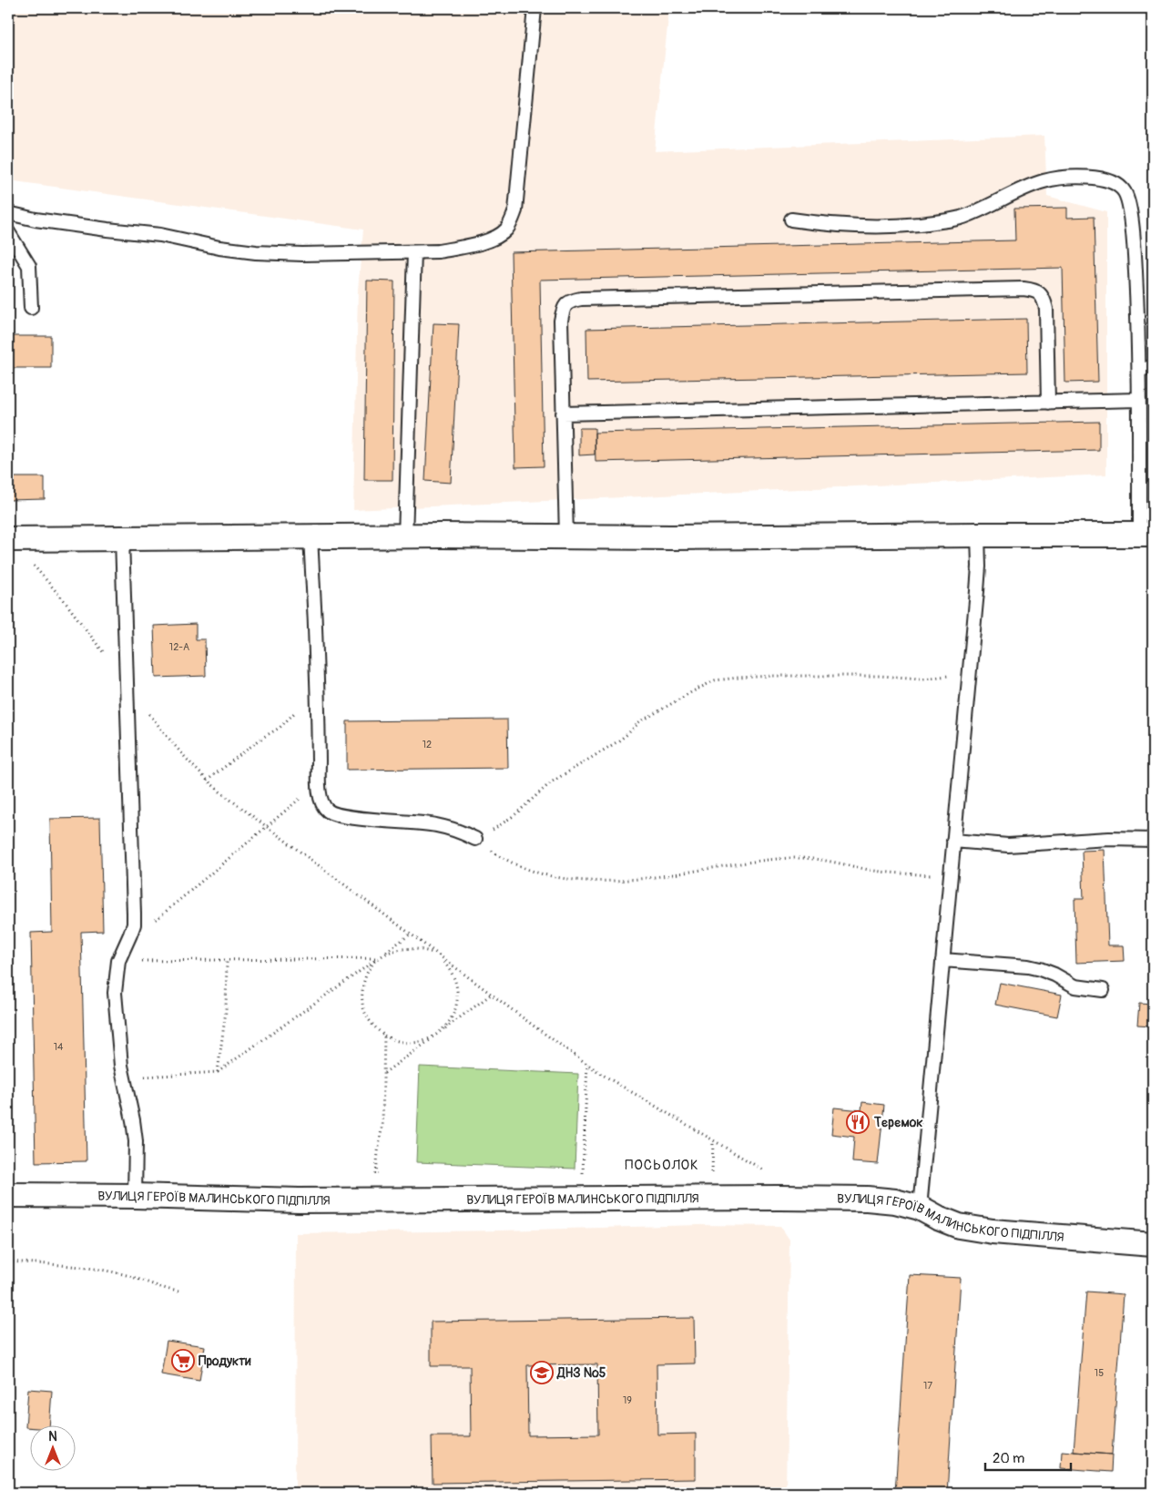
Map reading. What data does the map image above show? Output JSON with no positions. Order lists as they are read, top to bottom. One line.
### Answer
{"streets":{"street":["ВУЛИЦЯ ГЕРОЇВ МАЛИНСЬКОГО ПІДПІЛЛЯ"]},"districts":["ПОСЬОЛОК"],"places":{"restaurant":["Тєрємок"],"supermarket":["Продукти"],"school or university":["ДНЗ №5"]},"house_numbers":["12-А","12","14","15","17","19"],"scale_bar":"20 m","north":"top"}
